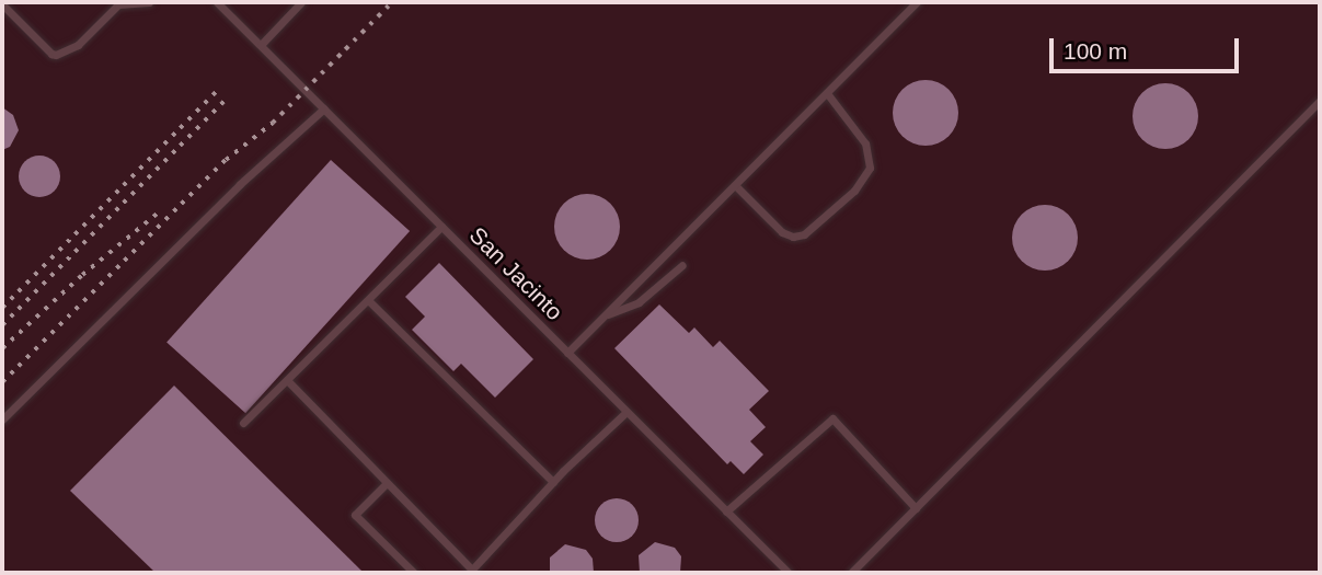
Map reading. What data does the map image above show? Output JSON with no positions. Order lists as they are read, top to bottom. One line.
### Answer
{"streets":{"lane":["San Jacinto"]},"scale_bar":"100 m"}
